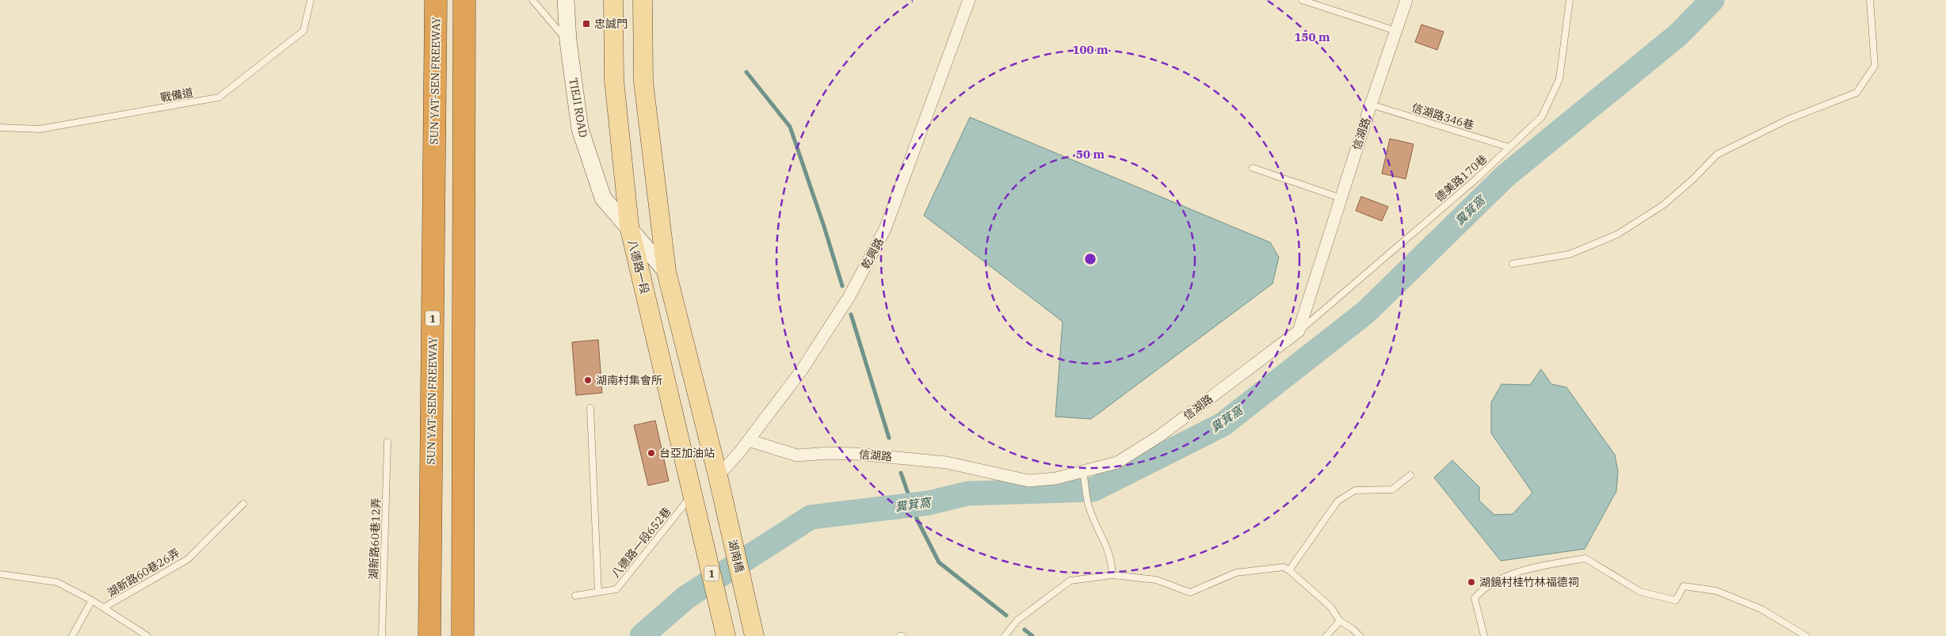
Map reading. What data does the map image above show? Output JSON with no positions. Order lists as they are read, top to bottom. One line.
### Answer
{"streets":{"highway":["SUN YAT-SEN FREEWAY","1"],"main road":["TIEJI ROAD","八德路一段","湖南橋"],"street":["信湖路","乾興路"],"lane":["戰備道","信湖路346巷","德美路170巷","湖新路60巷12弄","八德路一段652巷","湖新路60巷26弄"]},"crossings":[["TIEJI ROAD","八德路一段"],["信湖路346巷","信湖路"],["信湖路346巷","德美路170巷"],["信湖路","德美路170巷"],["信湖路","乾興路"],["乾興路","湖南橋"],["八德路一段","八德路一段652巷"]],"water":["糞箕窩"],"places":{"transit":["忠誠門"],"other":["湖南村集會所","台亞加油站","湖鏡村桂竹林福德祠"]},"rings":["150 m","100 m","50 m"]}
